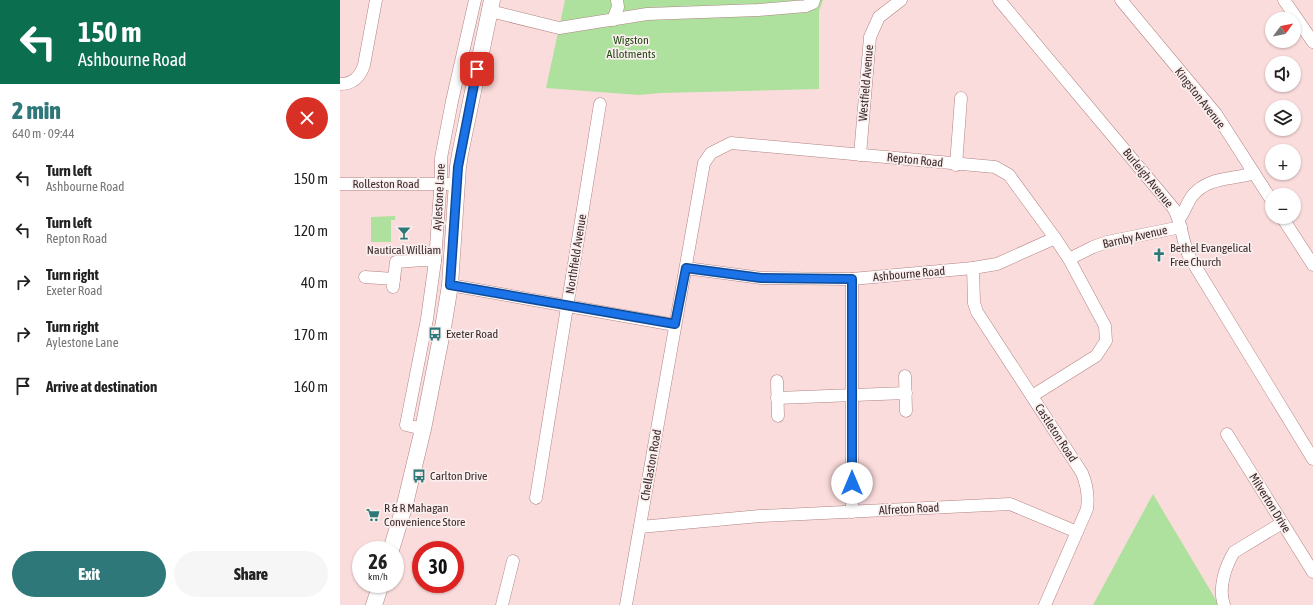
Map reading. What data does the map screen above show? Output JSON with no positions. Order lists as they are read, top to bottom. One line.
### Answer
{"streets":{"main road":["Aylestone Lane"],"street":["Westfield Avenue","Kingston Avenue","Repton Road","Burleigh Avenue","Rolleston Road","Barnby Avenue","Northfield Avenue","Ashbourne Road","Castleton Road","Chellaston Road","Milverton Drive","Alfreton Road"]},"crossings":[["Westfield Avenue","Repton Road"],["Repton Road","Barnby Avenue"],["Repton Road","Ashbourne Road"],["Repton Road","Castleton Road"],["Repton Road","Chellaston Road"],["Burleigh Avenue","Barnby Avenue"],["Rolleston Road","Aylestone Lane"],["Ashbourne Road","Castleton Road"],["Castleton Road","Alfreton Road"],["Chellaston Road","Alfreton Road"]],"parks":["Wigston Allotments"],"places":{"bar":["Nautical William"],"church":["Bethel Evangelical Free Church"],"bus stop":["Exeter Road","Carlton Drive"],"supermarket":["R & R Mahagan Convenience Store"]},"north":"top right","page":{"turn":["150 m","Ashbourne Road"],"map_buttons":["+","−"],"heading":["2 min","640 m · 09:44"],"list":[{"name":"Turn left","note":"Ashbourne Road","value":"150 m"},{"name":"Turn left","note":"Repton Road","value":"120 m"},{"name":"Turn right","note":"Exeter Road","value":"40 m"},{"name":"Turn right","note":"Aylestone Lane","value":"170 m"},{"name":"Arrive at destination","value":"160 m"}],"speed":"26 km/h","limit":"30","buttons":["Exit","Share"]}}
